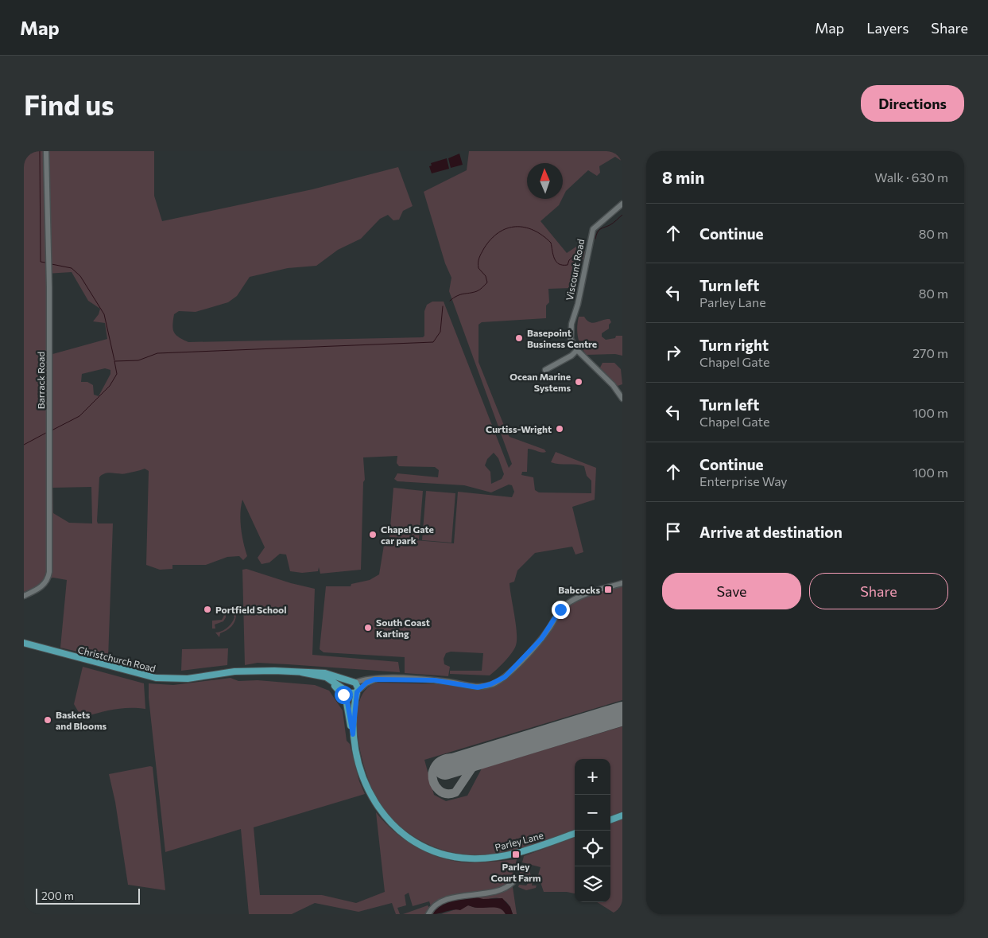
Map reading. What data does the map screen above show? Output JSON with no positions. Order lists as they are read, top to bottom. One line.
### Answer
{"streets":{"main road":["Christchurch Road","Parley Lane"],"street":["Viscount Road","Barrack Road"]},"crossings":[["Christchurch Road","Parley Lane"]],"places":{"other":["Basepoint Business Centre","Ocean Marine Systems","Curtiss-Wright","Chapel Gate car park","Portfield School","South Coast Karting","Baskets and Blooms"],"transit":["Babcocks","Parley Court Farm"]},"scale_bar":"200 m","north":"top","page":{"header":"Map","nav":["Map","Layers","Share"],"buttons":["Directions",["Save","Share"]],"title":"Find us","heading":["8 min","Walk · 630 m"],"list":[["Continue","80 m"],["Turn left","Parley Lane","80 m"],["Turn right","Chapel Gate","270 m"],["Turn left","Chapel Gate","100 m"],["Continue","Enterprise Way","100 m"],"Arrive at destination"],"map_buttons":["+","−"],"scale":"200 m"}}
